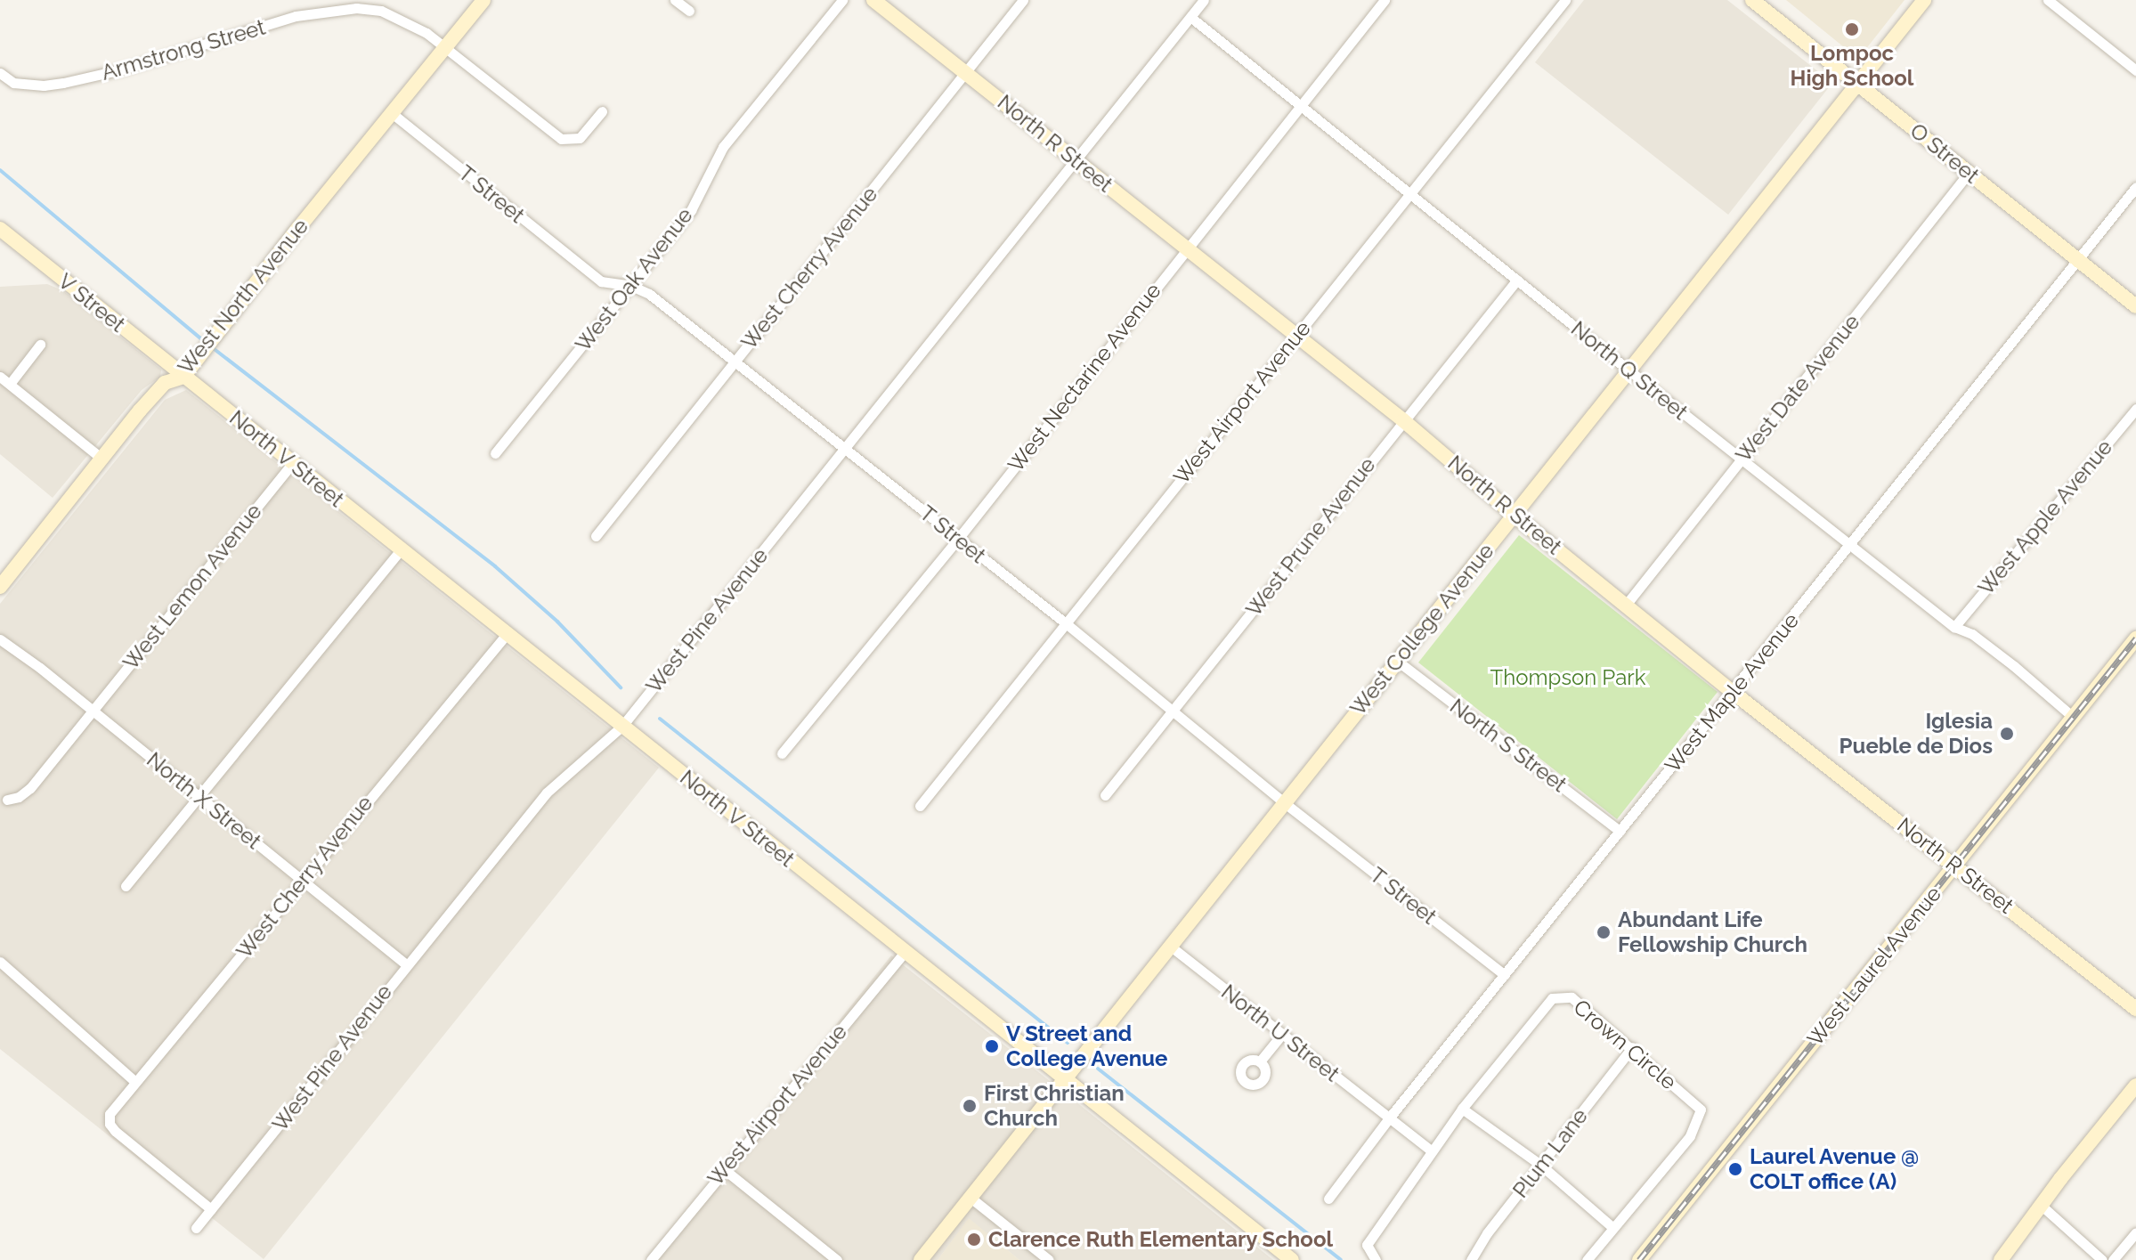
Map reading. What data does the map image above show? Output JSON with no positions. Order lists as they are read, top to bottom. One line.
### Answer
{"streets":{"street":["Armstrong Street","North R Street","O Street","T Street","West Cherry Avenue","West Oak Avenue","West North Avenue","V Street","North Q Street","West Nectarine Avenue","West Date Avenue","West Airport Avenue","North V Street","West Apple Avenue","West Prune Avenue","West Lemon Avenue","West Pine Avenue","West College Avenue","West Maple Avenue","North S Street","North X Street","West Laurel Avenue","North U Street","Crown Circle","Plum Lane"]},"crossings":[["Armstrong Street","West North Avenue"],["North R Street","West Cherry Avenue"],["North R Street","West Nectarine Avenue"],["North R Street","West Date Avenue"],["North R Street","West Airport Avenue"],["North R Street","West Prune Avenue"],["North R Street","West Pine Avenue"],["North R Street","West College Avenue"],["North R Street","West Maple Avenue"],["North R Street","West Laurel Avenue"],["O Street","West Date Avenue"],["O Street","West College Avenue"],["O Street","West Maple Avenue"],["T Street","West Cherry Avenue"],["T Street","West Oak Avenue"],["T Street","West North Avenue"],["T Street","West Nectarine Avenue"],["T Street","West Airport Avenue"],["T Street","West Prune Avenue"],["T Street","West Pine Avenue"],["T Street","West College Avenue"],["T Street","West Maple Avenue"],["West Cherry Avenue","North V Street"],["West Cherry Avenue","West Pine Avenue"],["West Cherry Avenue","North X Street"],["West North Avenue","V Street"],["West North Avenue","North V Street"],["V Street","North V Street"],["North Q Street","West Nectarine Avenue"],["North Q Street","West Date Avenue"],["North Q Street","West Airport Avenue"],["North Q Street","West Apple Avenue"],["North Q Street","West Prune Avenue"],["North Q Street","West Pine Avenue"],["North Q Street","West College Avenue"],["North Q Street","West Maple Avenue"],["North Q Street","West Laurel Avenue"],["West Airport Avenue","North V Street"],["North V Street","West Lemon Avenue"],["North V Street","West Pine Avenue"],["North V Street","West College Avenue"],["West Lemon Avenue","North X Street"],["West Pine Avenue","North X Street"],["West College Avenue","North S Street"],["West College Avenue","North U Street"],["West Maple Avenue","North S Street"],["West Maple Avenue","North U Street"],["North U Street","Crown Circle"],["Crown Circle","Plum Lane"]],"parks":["Thompson Park"],"places":["Lompoc High School","Iglesia Pueble de Dios","Abundant Life Fellowship Church","V Street and College Avenue","First Christian Church","Laurel Avenue @ COLT office (A)","Clarence Ruth Elementary School"]}
